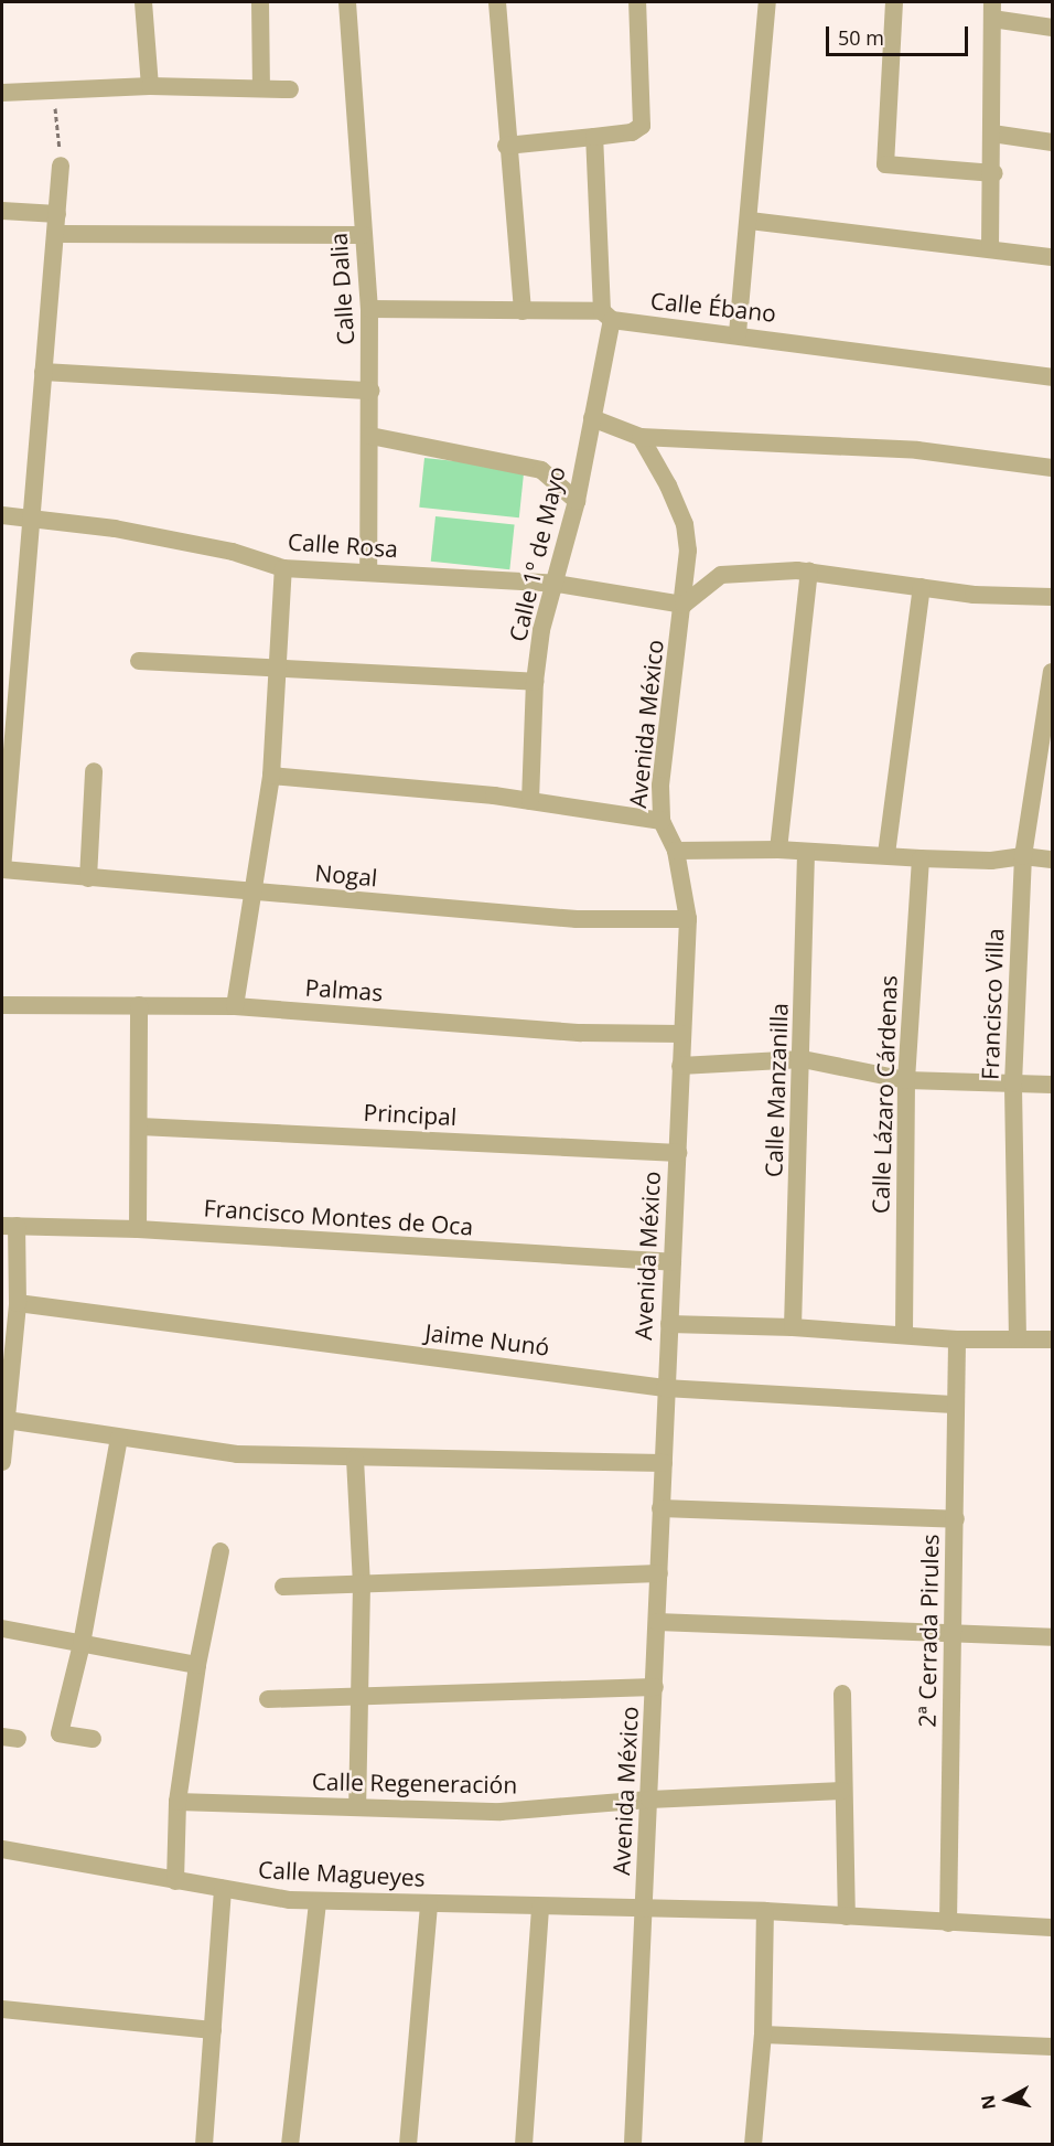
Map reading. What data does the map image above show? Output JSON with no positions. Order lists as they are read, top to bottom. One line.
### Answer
{"streets":{"street":["Calle Dalia","Calle Ébano","Calle Rosa","Calle 1º de Mayo","Avenida México","Nogal","Palmas","Francisco Villa","Calle Manzanilla","Calle Lázaro Cárdenas","Principal","Francisco Montes de Oca","Jaime Nunó","2ª Cerrada Pirules","Calle Regeneración","Calle Magueyes"]},"crossings":[["Calle Dalia","Calle Ébano"],["Calle Dalia","Calle Rosa"],["Calle Ébano","Calle 1º de Mayo"],["Calle Rosa","Calle 1º de Mayo"],["Calle Rosa","Avenida México"],["Avenida México","Nogal"],["Avenida México","Palmas"],["Avenida México","Principal"],["Avenida México","Francisco Montes de Oca"],["Avenida México","Jaime Nunó"],["Avenida México","Calle Regeneración"],["Avenida México","Calle Magueyes"],["Jaime Nunó","2ª Cerrada Pirules"],["2ª Cerrada Pirules","Calle Magueyes"]],"scale_bar":"50 m","north":"left"}
